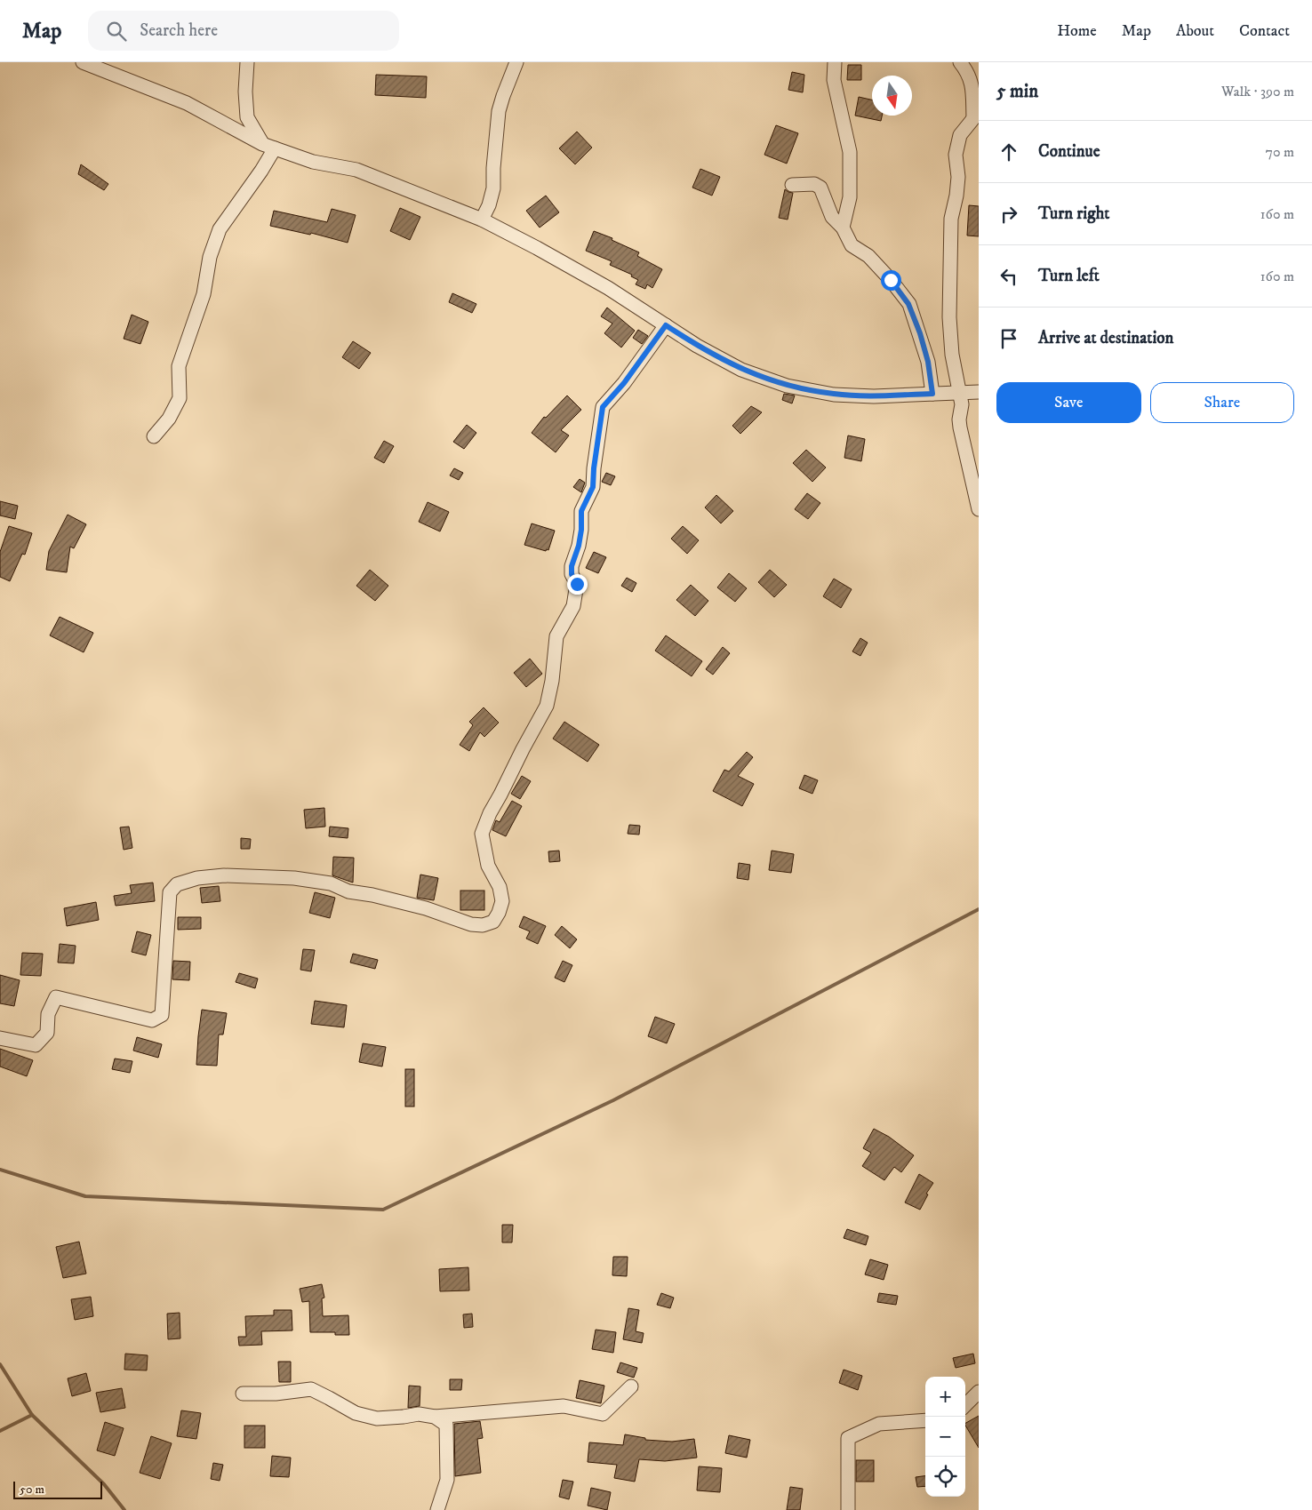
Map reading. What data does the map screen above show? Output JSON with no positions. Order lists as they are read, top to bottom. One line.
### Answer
{"scale_bar":"50 m","north":"bottom","page":{"header":"Map","search":"Search here","nav":["Home","Map","About","Contact"],"heading":["5 min","Walk · 390 m"],"list":[["Continue","70 m"],["Turn right","160 m"],["Turn left","160 m"],"Arrive at destination"],"buttons":["Save","Share"],"map_buttons":["+","−"],"scale":"50 m"}}
